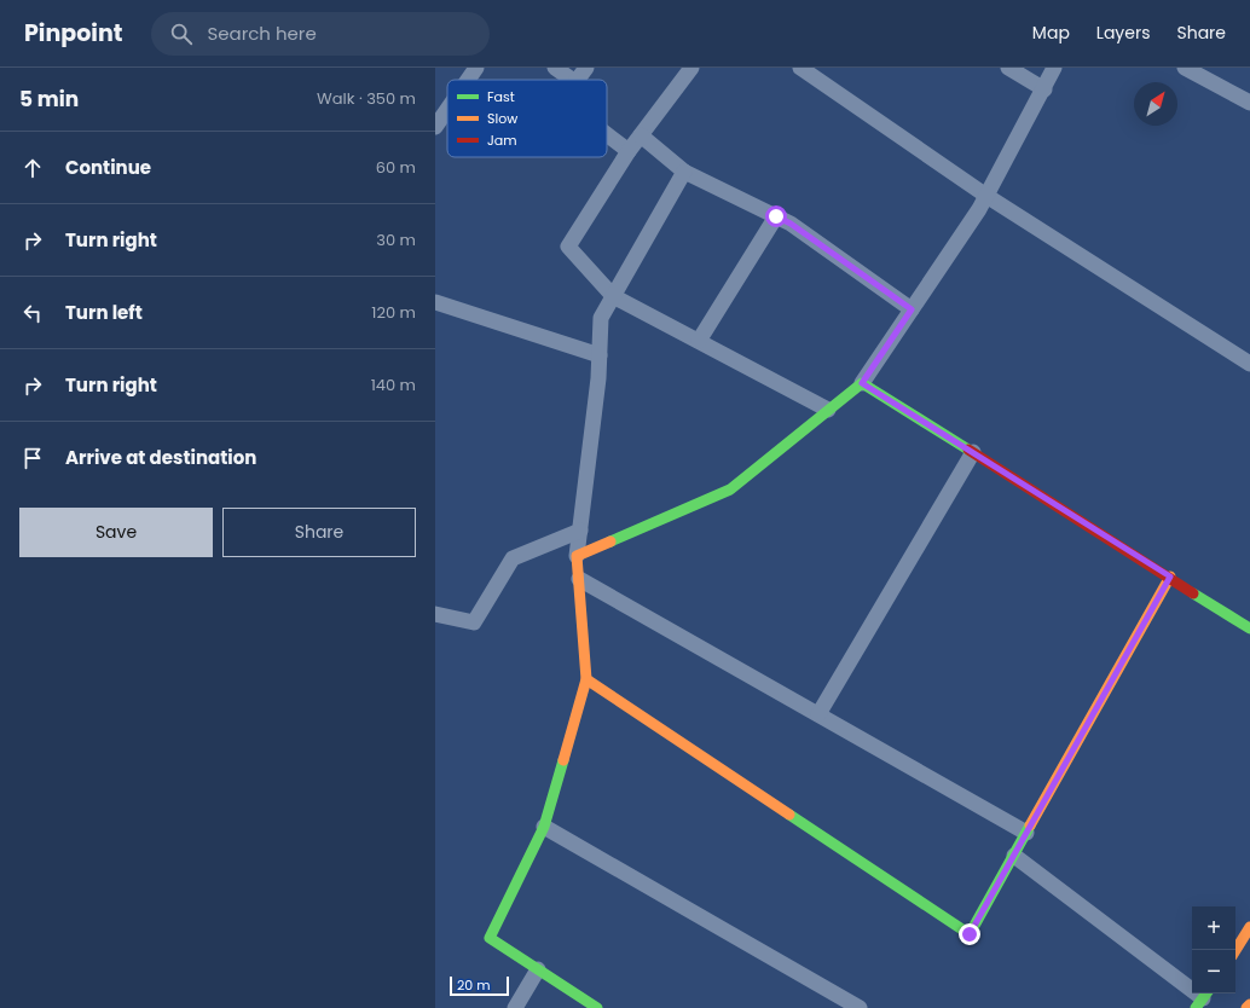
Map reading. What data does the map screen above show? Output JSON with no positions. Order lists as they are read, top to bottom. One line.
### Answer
{"legend":["Fast","Slow","Jam"],"scale_bar":"20 m","north":"top right","page":{"header":"Pinpoint","search":"Search here","nav":["Map","Layers","Share"],"heading":["5 min","Walk · 350 m"],"list":[["Continue","60 m"],["Turn right","30 m"],["Turn left","120 m"],["Turn right","140 m"],"Arrive at destination"],"buttons":["Save","Share"],"map_buttons":["+","−"],"scale":"20 m"}}
